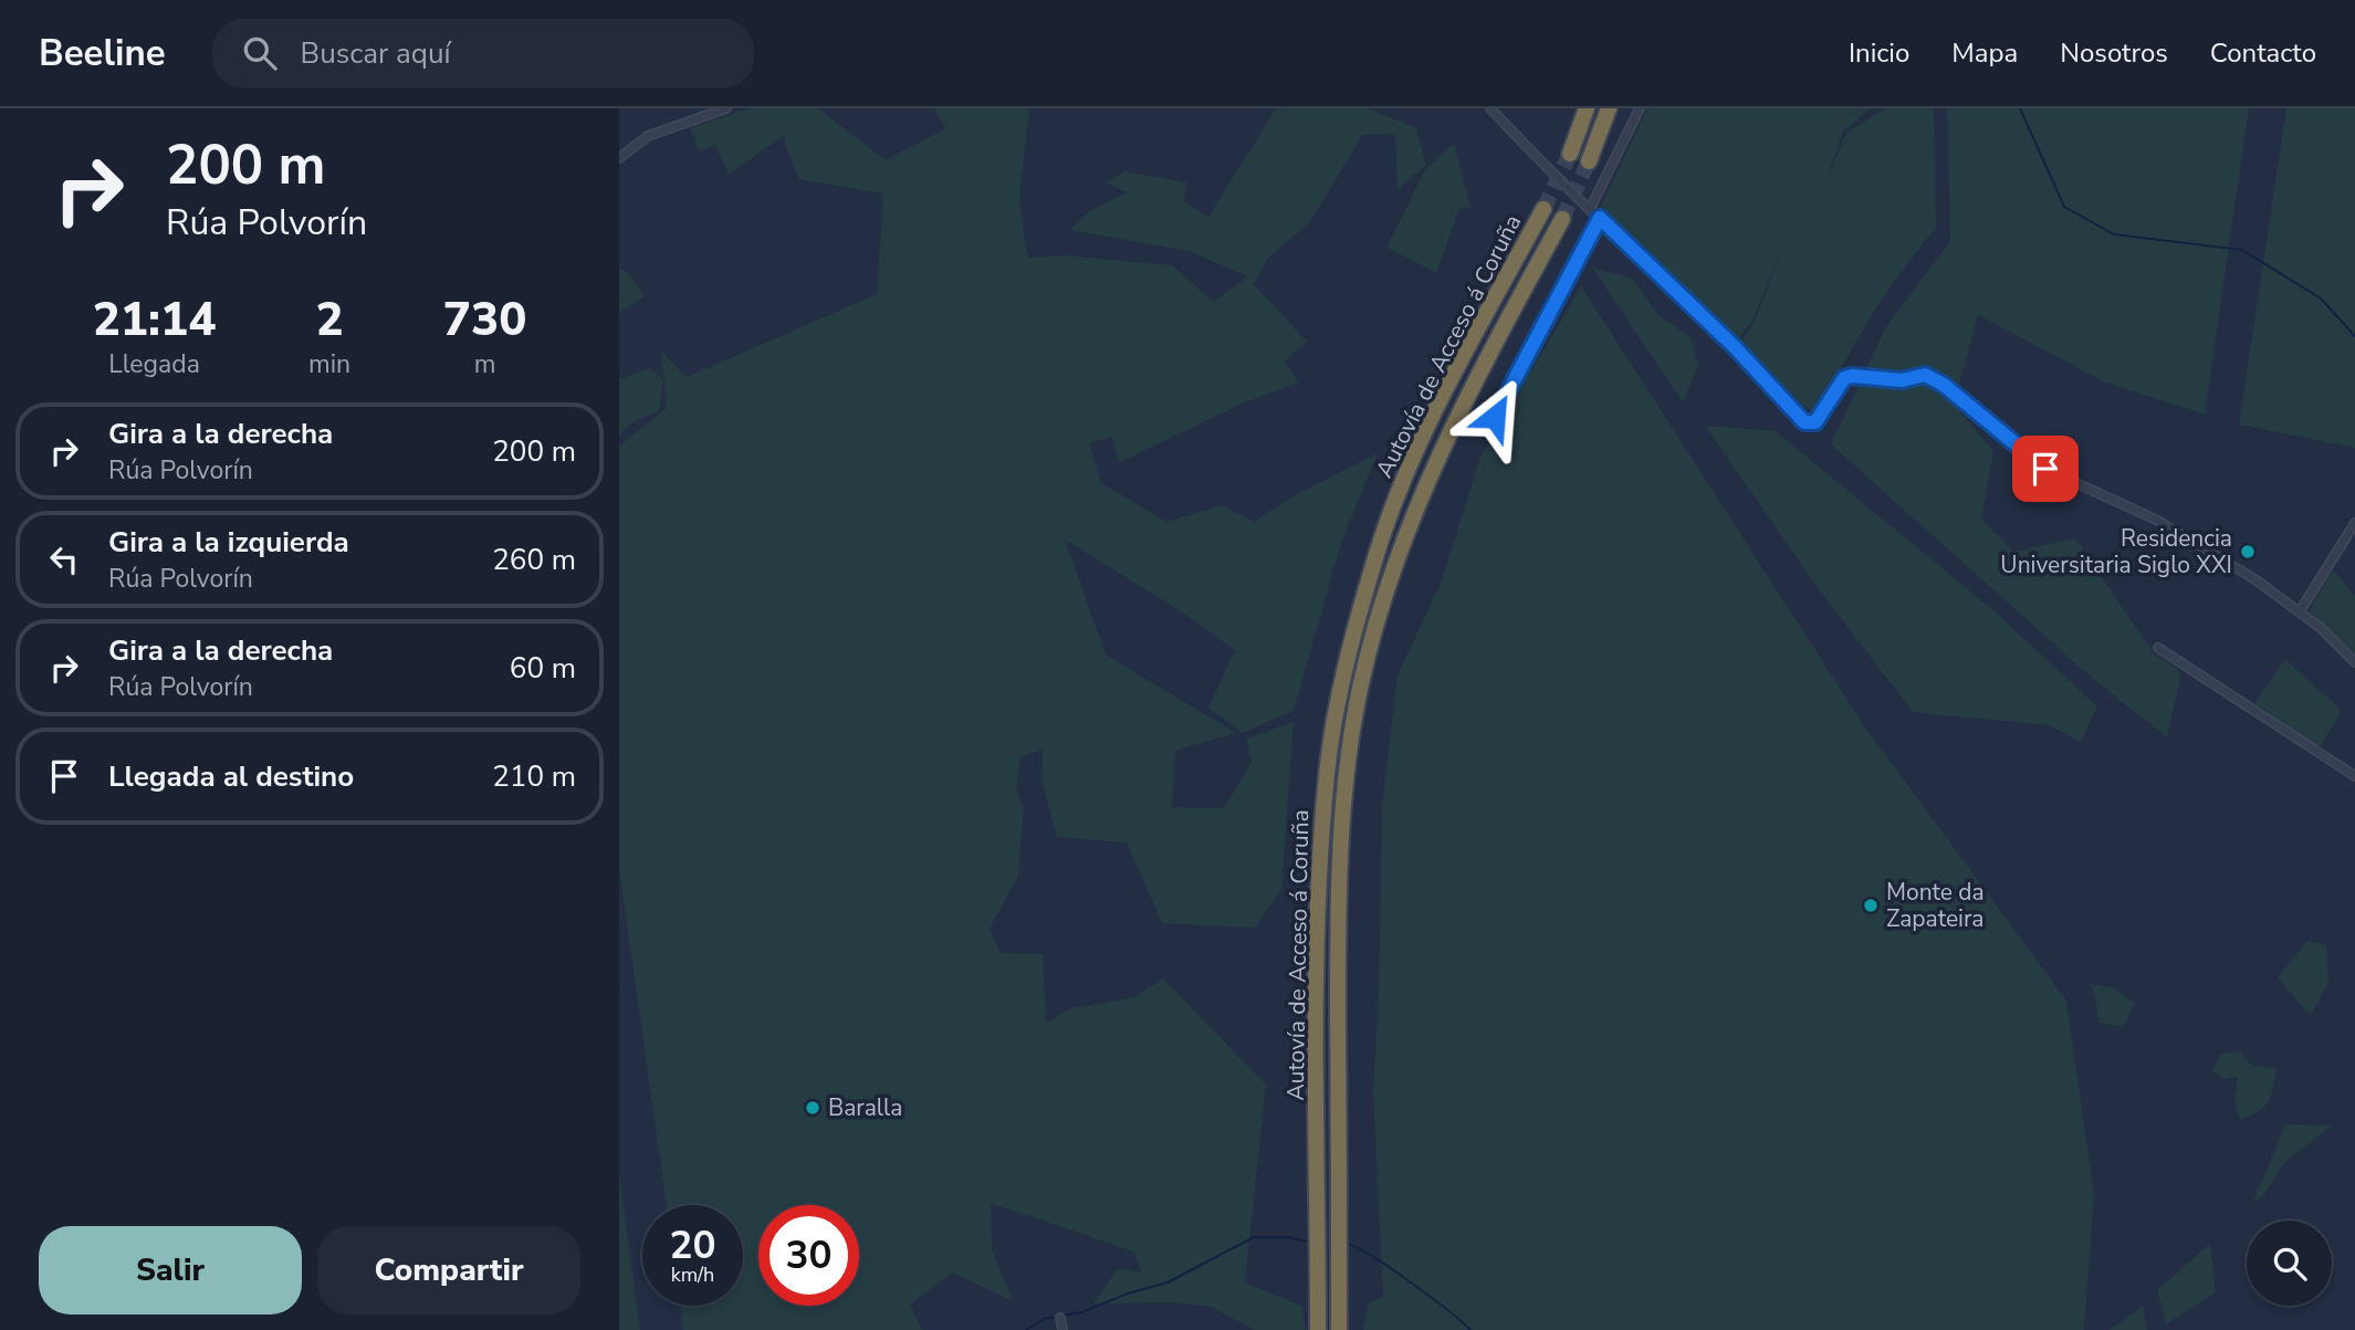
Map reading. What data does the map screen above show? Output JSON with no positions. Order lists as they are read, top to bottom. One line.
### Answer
{"streets":{"highway":["Autovía de Acceso á Coruña"]},"places":["Residencia Universitaria Siglo XXI","Monte da Zapateira","Baralla"],"page":{"header":"Beeline","search":"Buscar aquí","nav":["Inicio","Mapa","Nosotros","Contacto"],"turn":["200 m","Rúa Polvorín"],"eta":["21:14","Llegada","2","min","730","m"],"list":[{"name":"Gira a la derecha","note":"Rúa Polvorín","value":"200 m"},{"name":"Gira a la izquierda","note":"Rúa Polvorín","value":"260 m"},{"name":"Gira a la derecha","note":"Rúa Polvorín","value":"60 m"},{"name":"Llegada al destino","value":"210 m"}],"speed":"20 km/h","limit":"30","buttons":["Salir","Compartir"]}}
